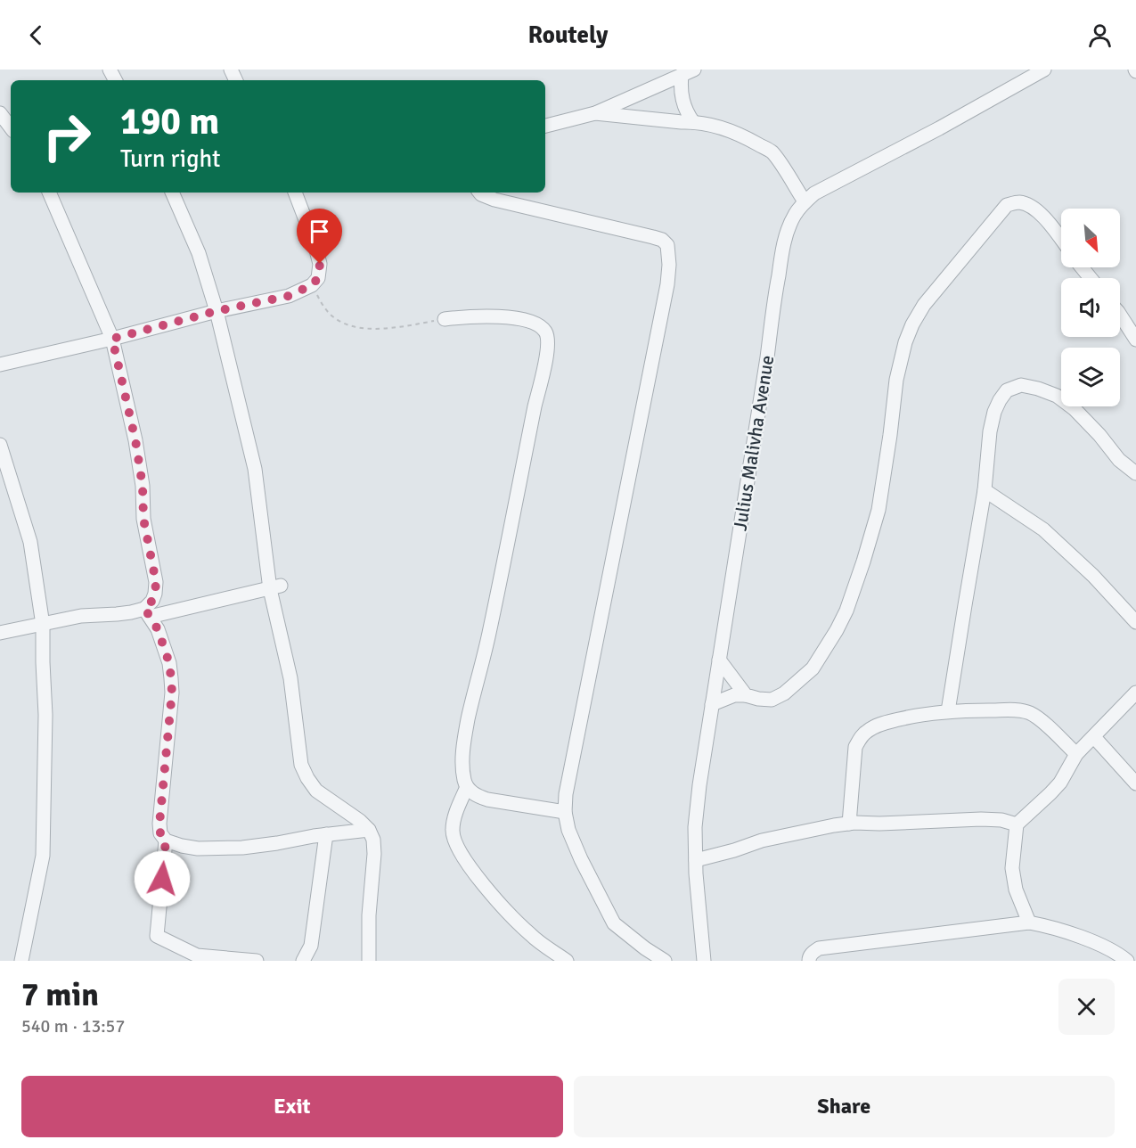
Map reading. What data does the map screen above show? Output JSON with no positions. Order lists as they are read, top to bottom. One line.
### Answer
{"streets":{"street":["Julius Malivha Avenue"]},"north":"bottom right","page":{"header":"Routely","turn":["190 m","Turn right"],"heading":["7 min","540 m · 13:57"],"buttons":["Exit","Share"]}}
